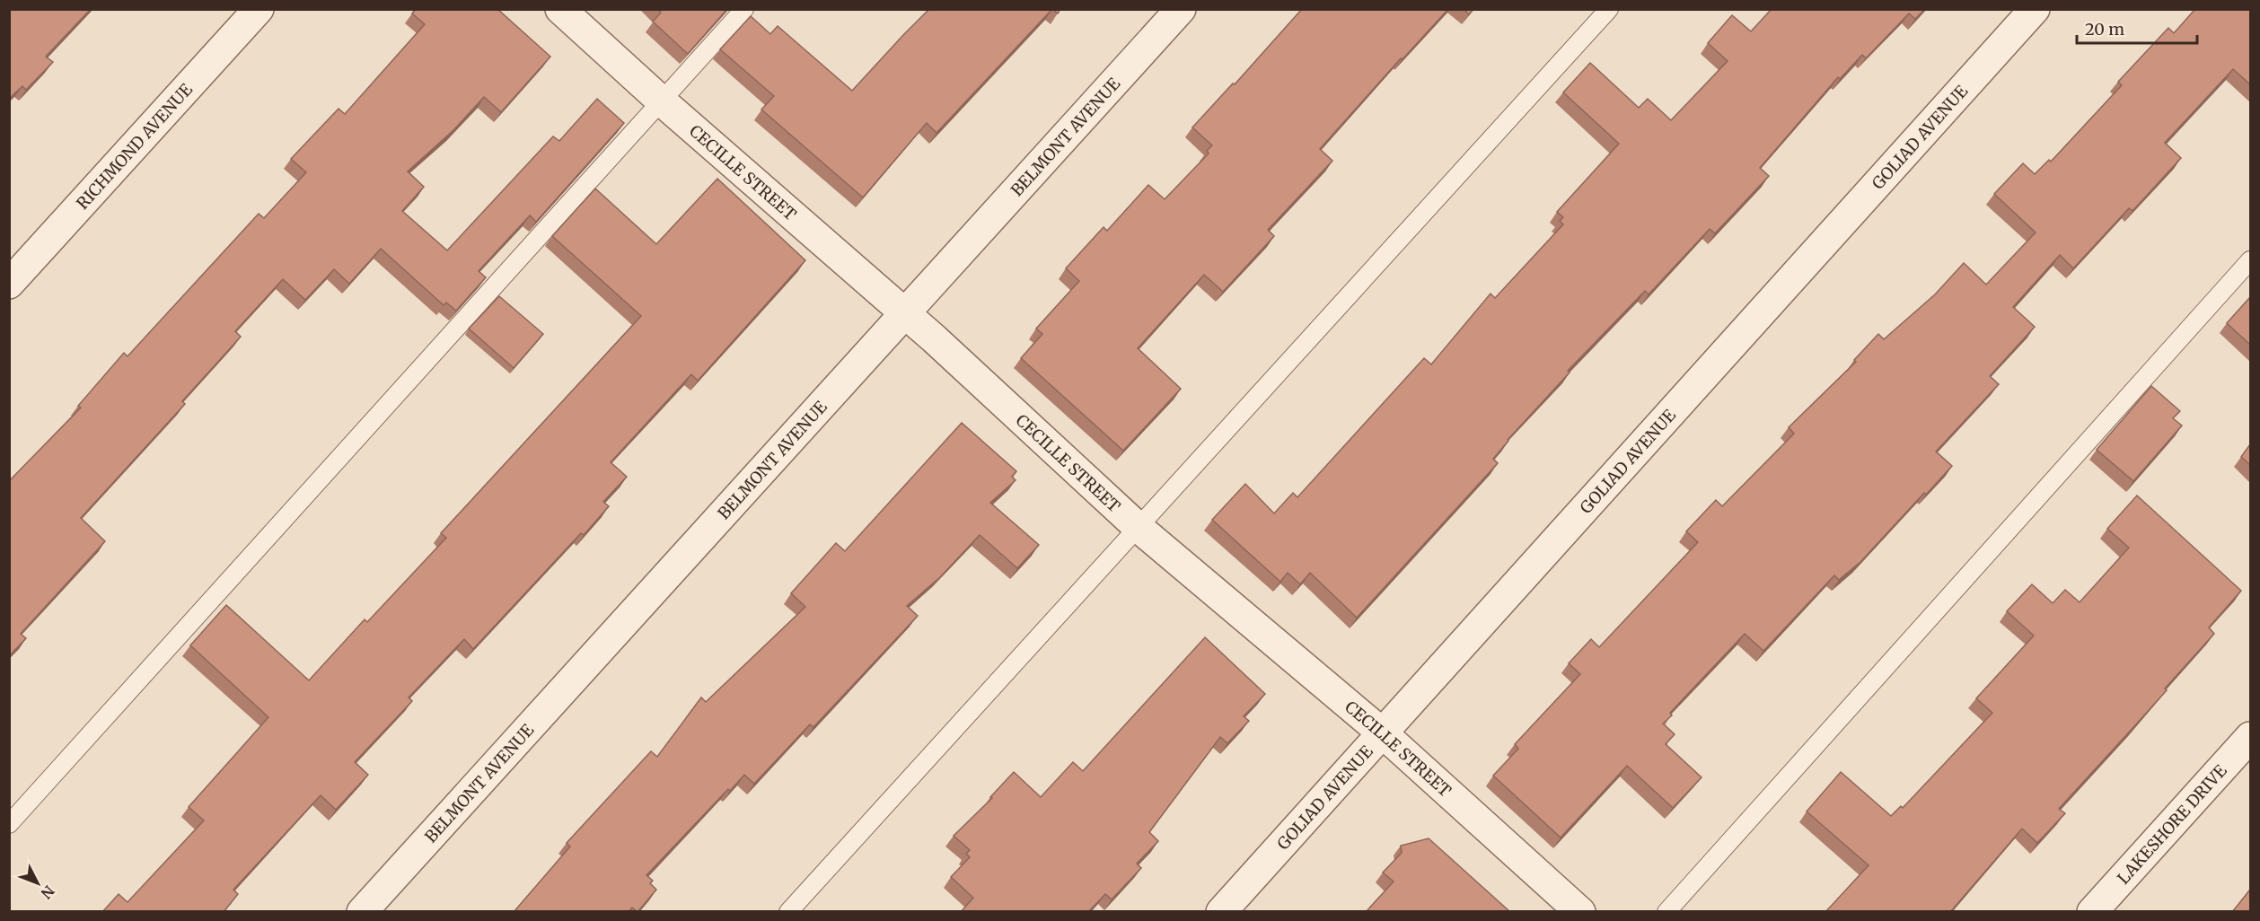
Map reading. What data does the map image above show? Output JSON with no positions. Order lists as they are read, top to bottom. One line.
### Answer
{"streets":{"street":["GOLIAD AVENUE","BELMONT AVENUE","RICHMOND AVENUE","CECILLE STREET","LAKESHORE DRIVE"]},"crossings":[["GOLIAD AVENUE","CECILLE STREET"],["BELMONT AVENUE","CECILLE STREET"]],"scale_bar":"20 m","north":"bottom right"}
